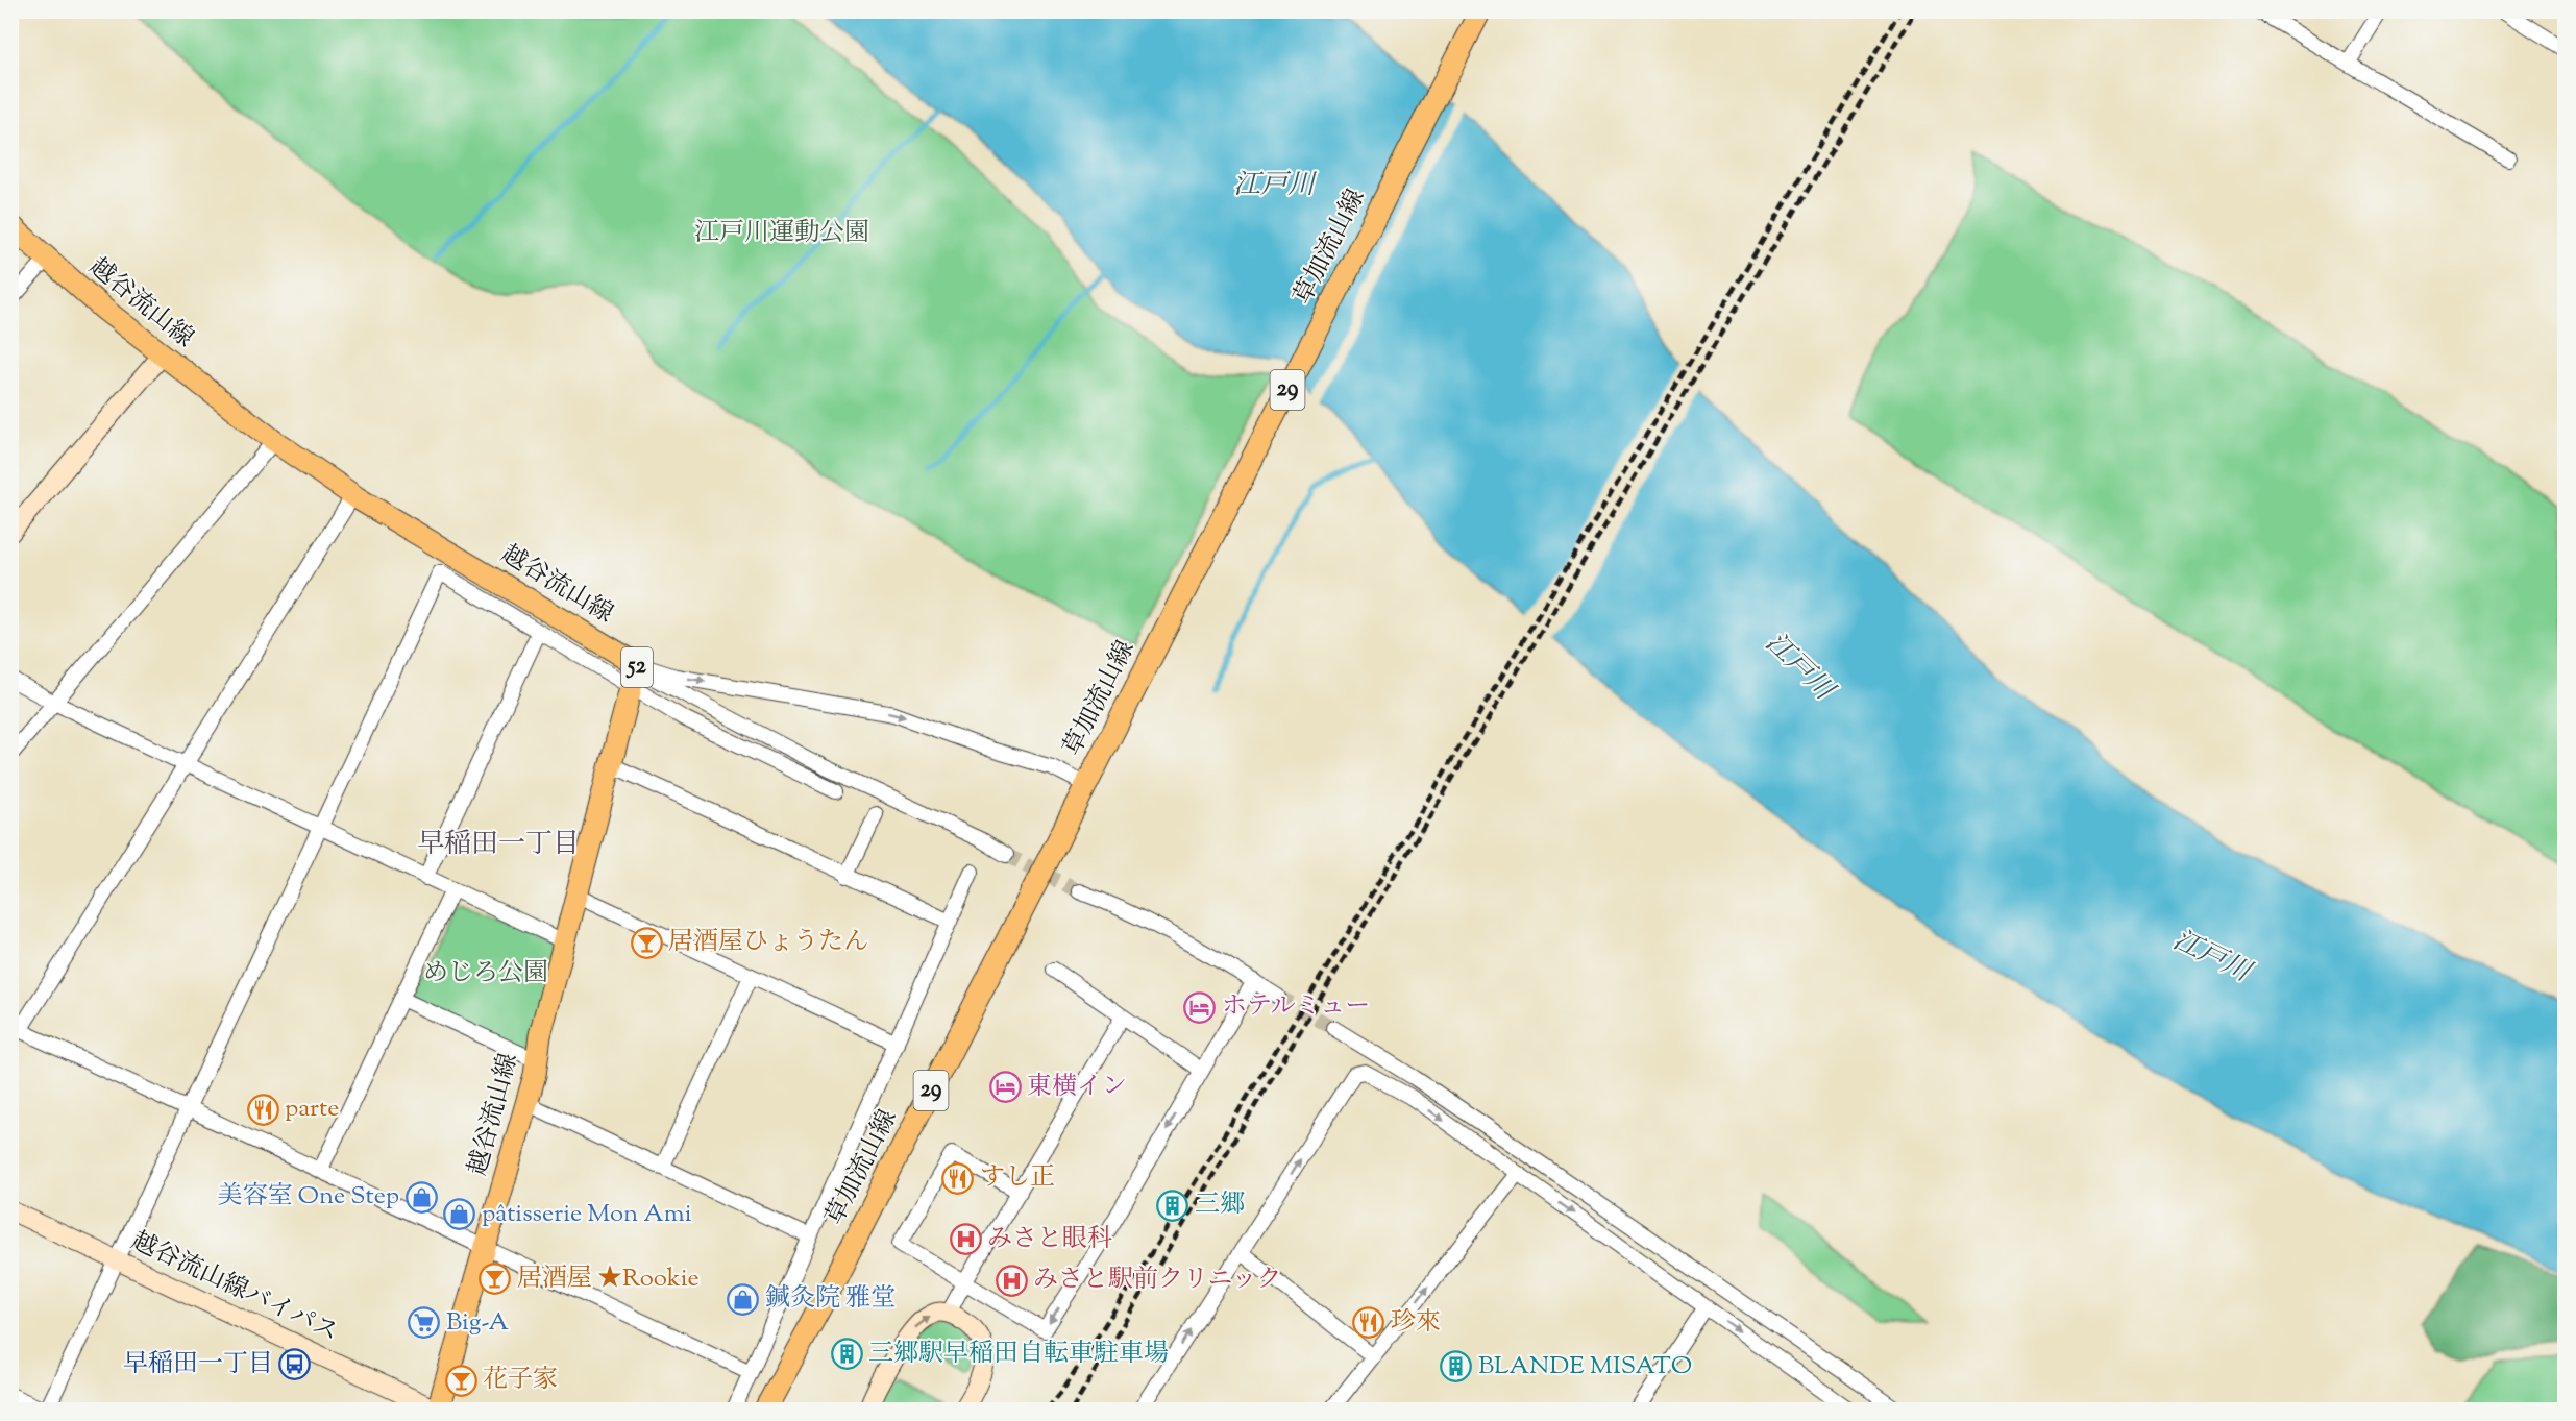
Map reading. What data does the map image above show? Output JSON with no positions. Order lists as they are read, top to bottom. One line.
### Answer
{"streets":{"main road":["草加流山線","越谷流山線","29","52"],"street":["越谷流山線バイパス"]},"crossings":[["越谷流山線","越谷流山線バイパス"]],"districts":["早稲田一丁目"],"water":["江戸川"],"parks":["江戸川運動公園","めじろ公園"],"places":{"bar":["居酒屋ひょうたん","居酒屋 ★Rookie","花子家"],"hotel":["ホテルミュー","東横イン"],"restaurant":["parte","すし正","珍來"],"shop":["美容室 One Step","pâtisserie Mon Ami","鍼灸院 雅堂"],"building":["三郷","三郷駅早稲田自転車駐車場","BLANDE MISATO"],"hospital":["みさと眼科","みさと駅前クリニック"],"supermarket":["Big-A"],"bus stop":["早稲田一丁目"]}}
